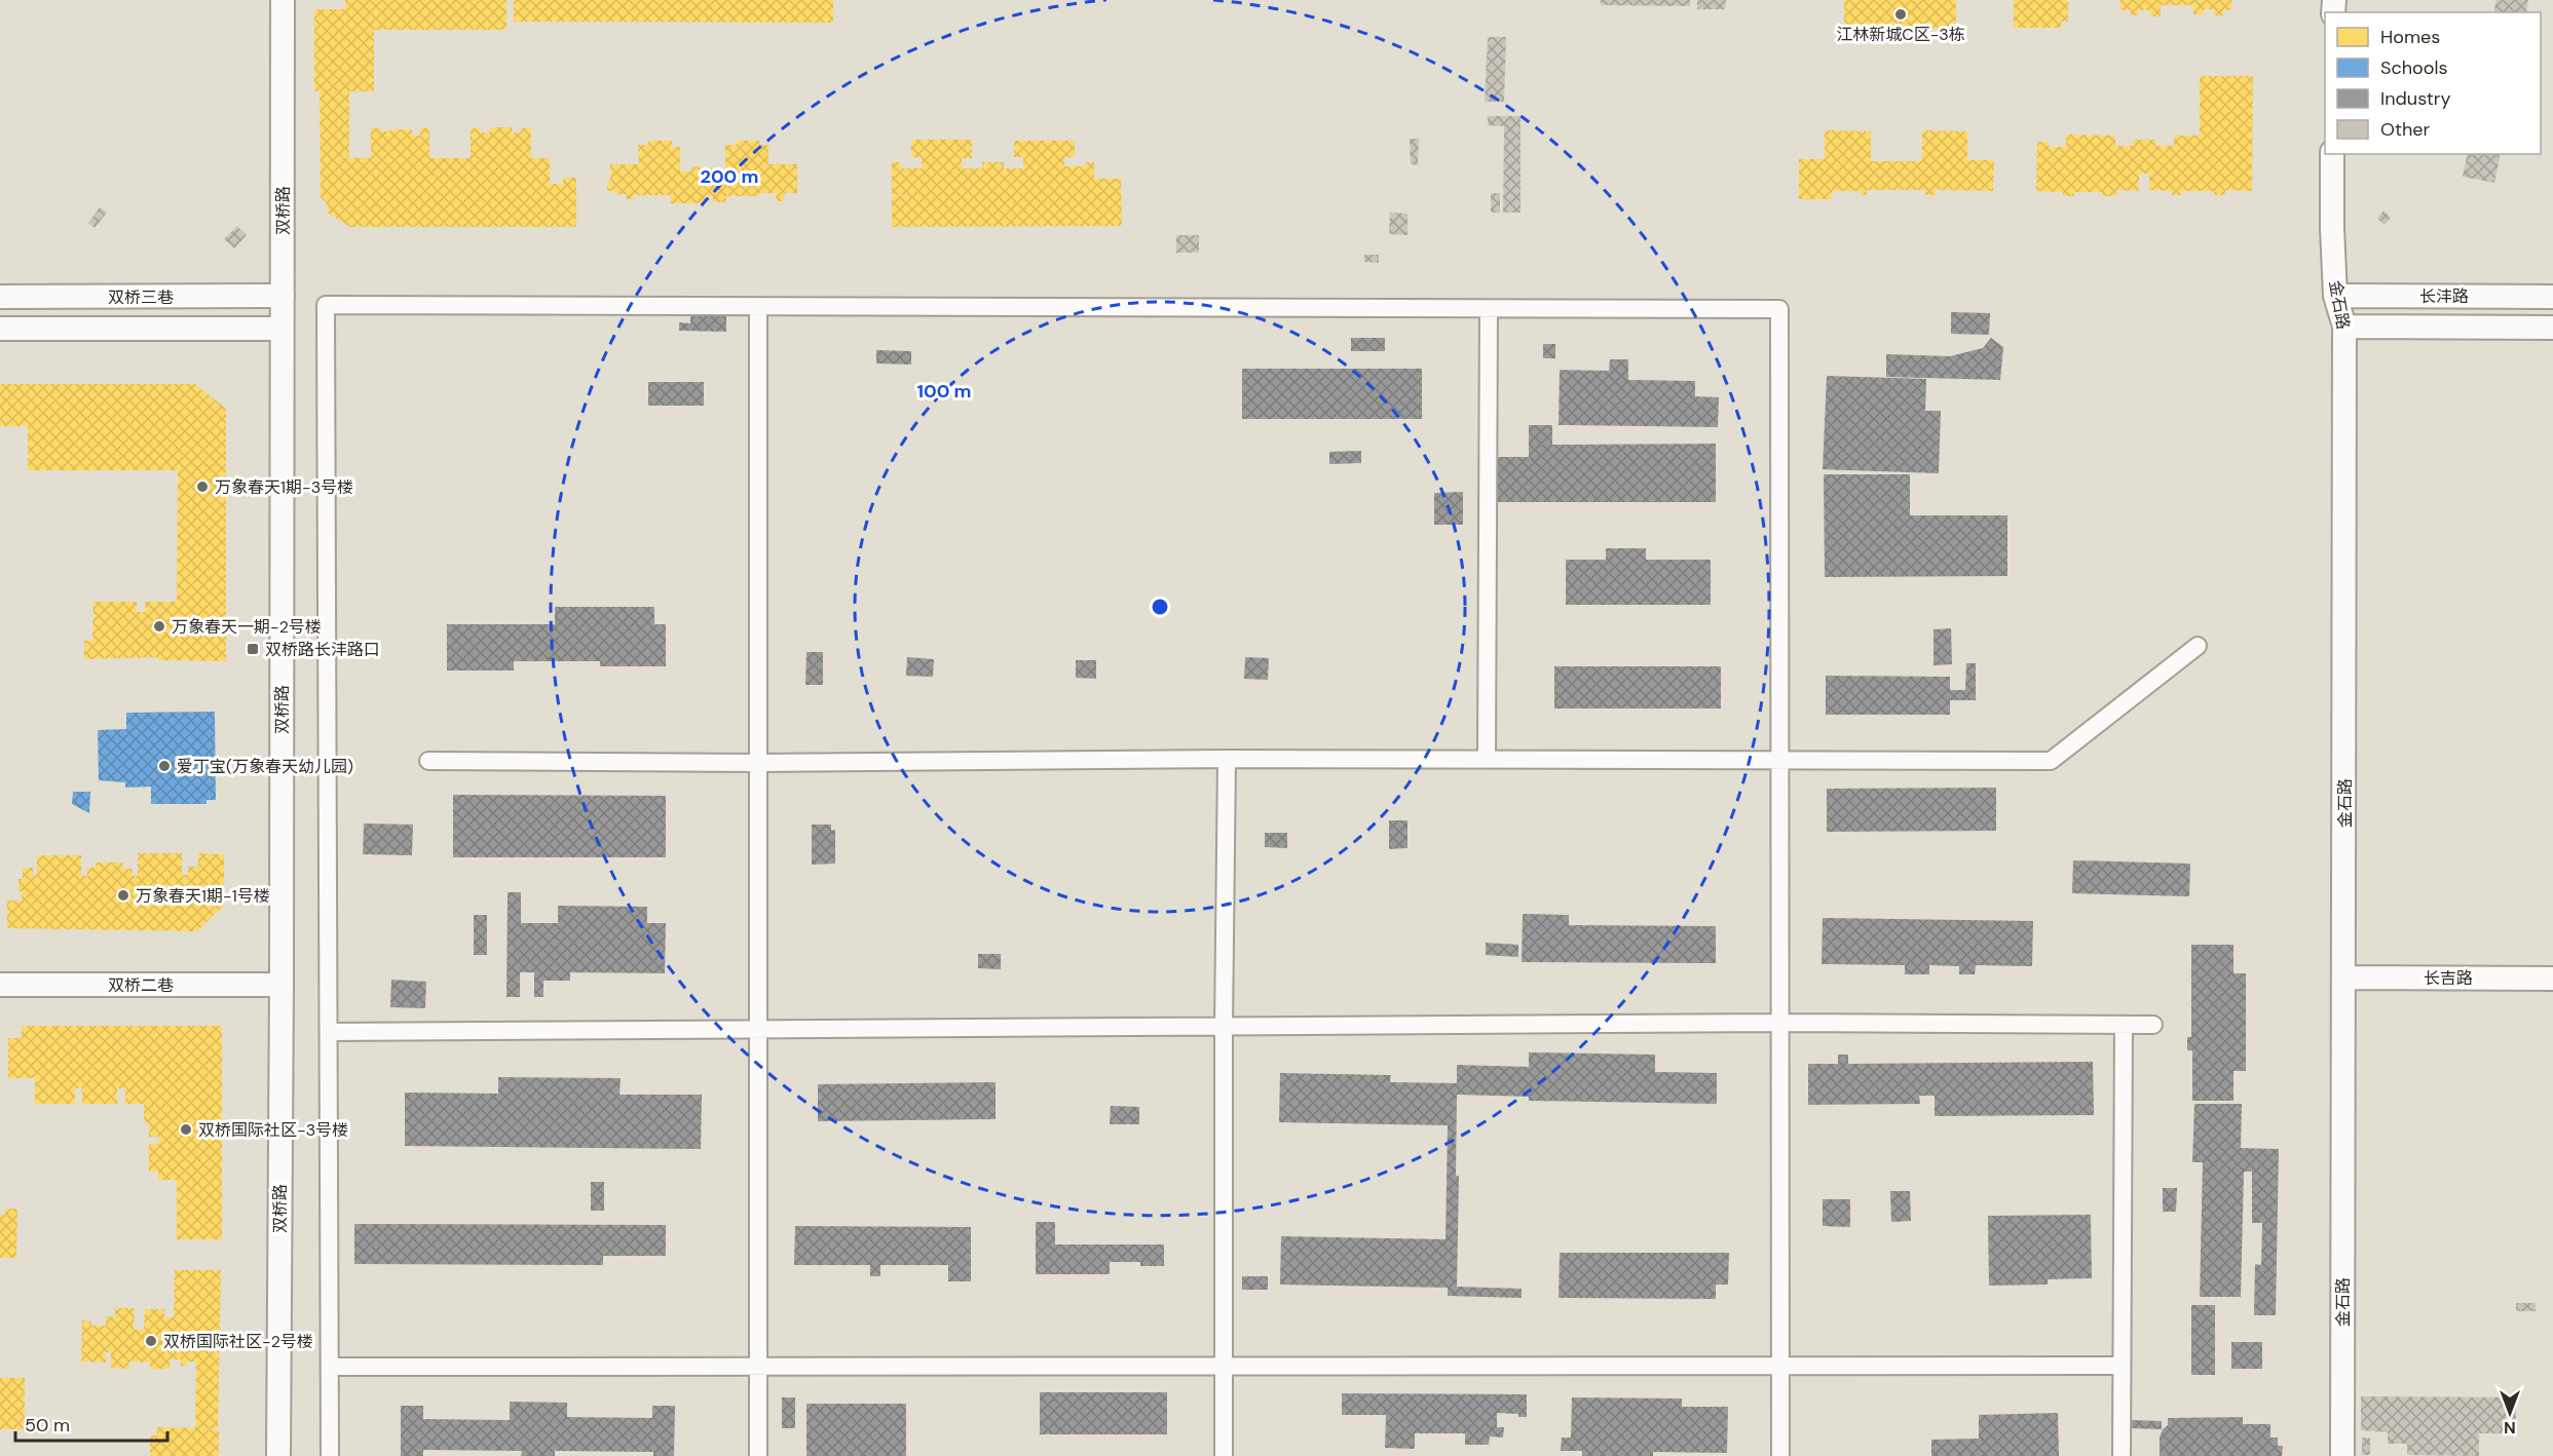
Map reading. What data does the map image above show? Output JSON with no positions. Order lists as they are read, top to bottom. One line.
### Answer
{"streets":{"street":["双桥路","长沣路","双桥三巷","金石路","长吉路","双桥二巷"]},"crossings":[["双桥路","双桥三巷"],["双桥路","双桥二巷"],["长沣路","金石路"],["金石路","长吉路"]],"places":{"other":["江林新城C区-3栋","万象春天1期-3号楼","万象春天一期-2号楼","爱丁宝(万象春天幼儿园)","万象春天1期-1号楼","双桥国际社区-3号楼","双桥国际社区-2号楼"],"transit":["双桥路长沣路口"]},"legend":["Homes","Schools","Industry","Other"],"scale_bar":"50 m","north":"bottom","rings":["200 m","100 m"]}
